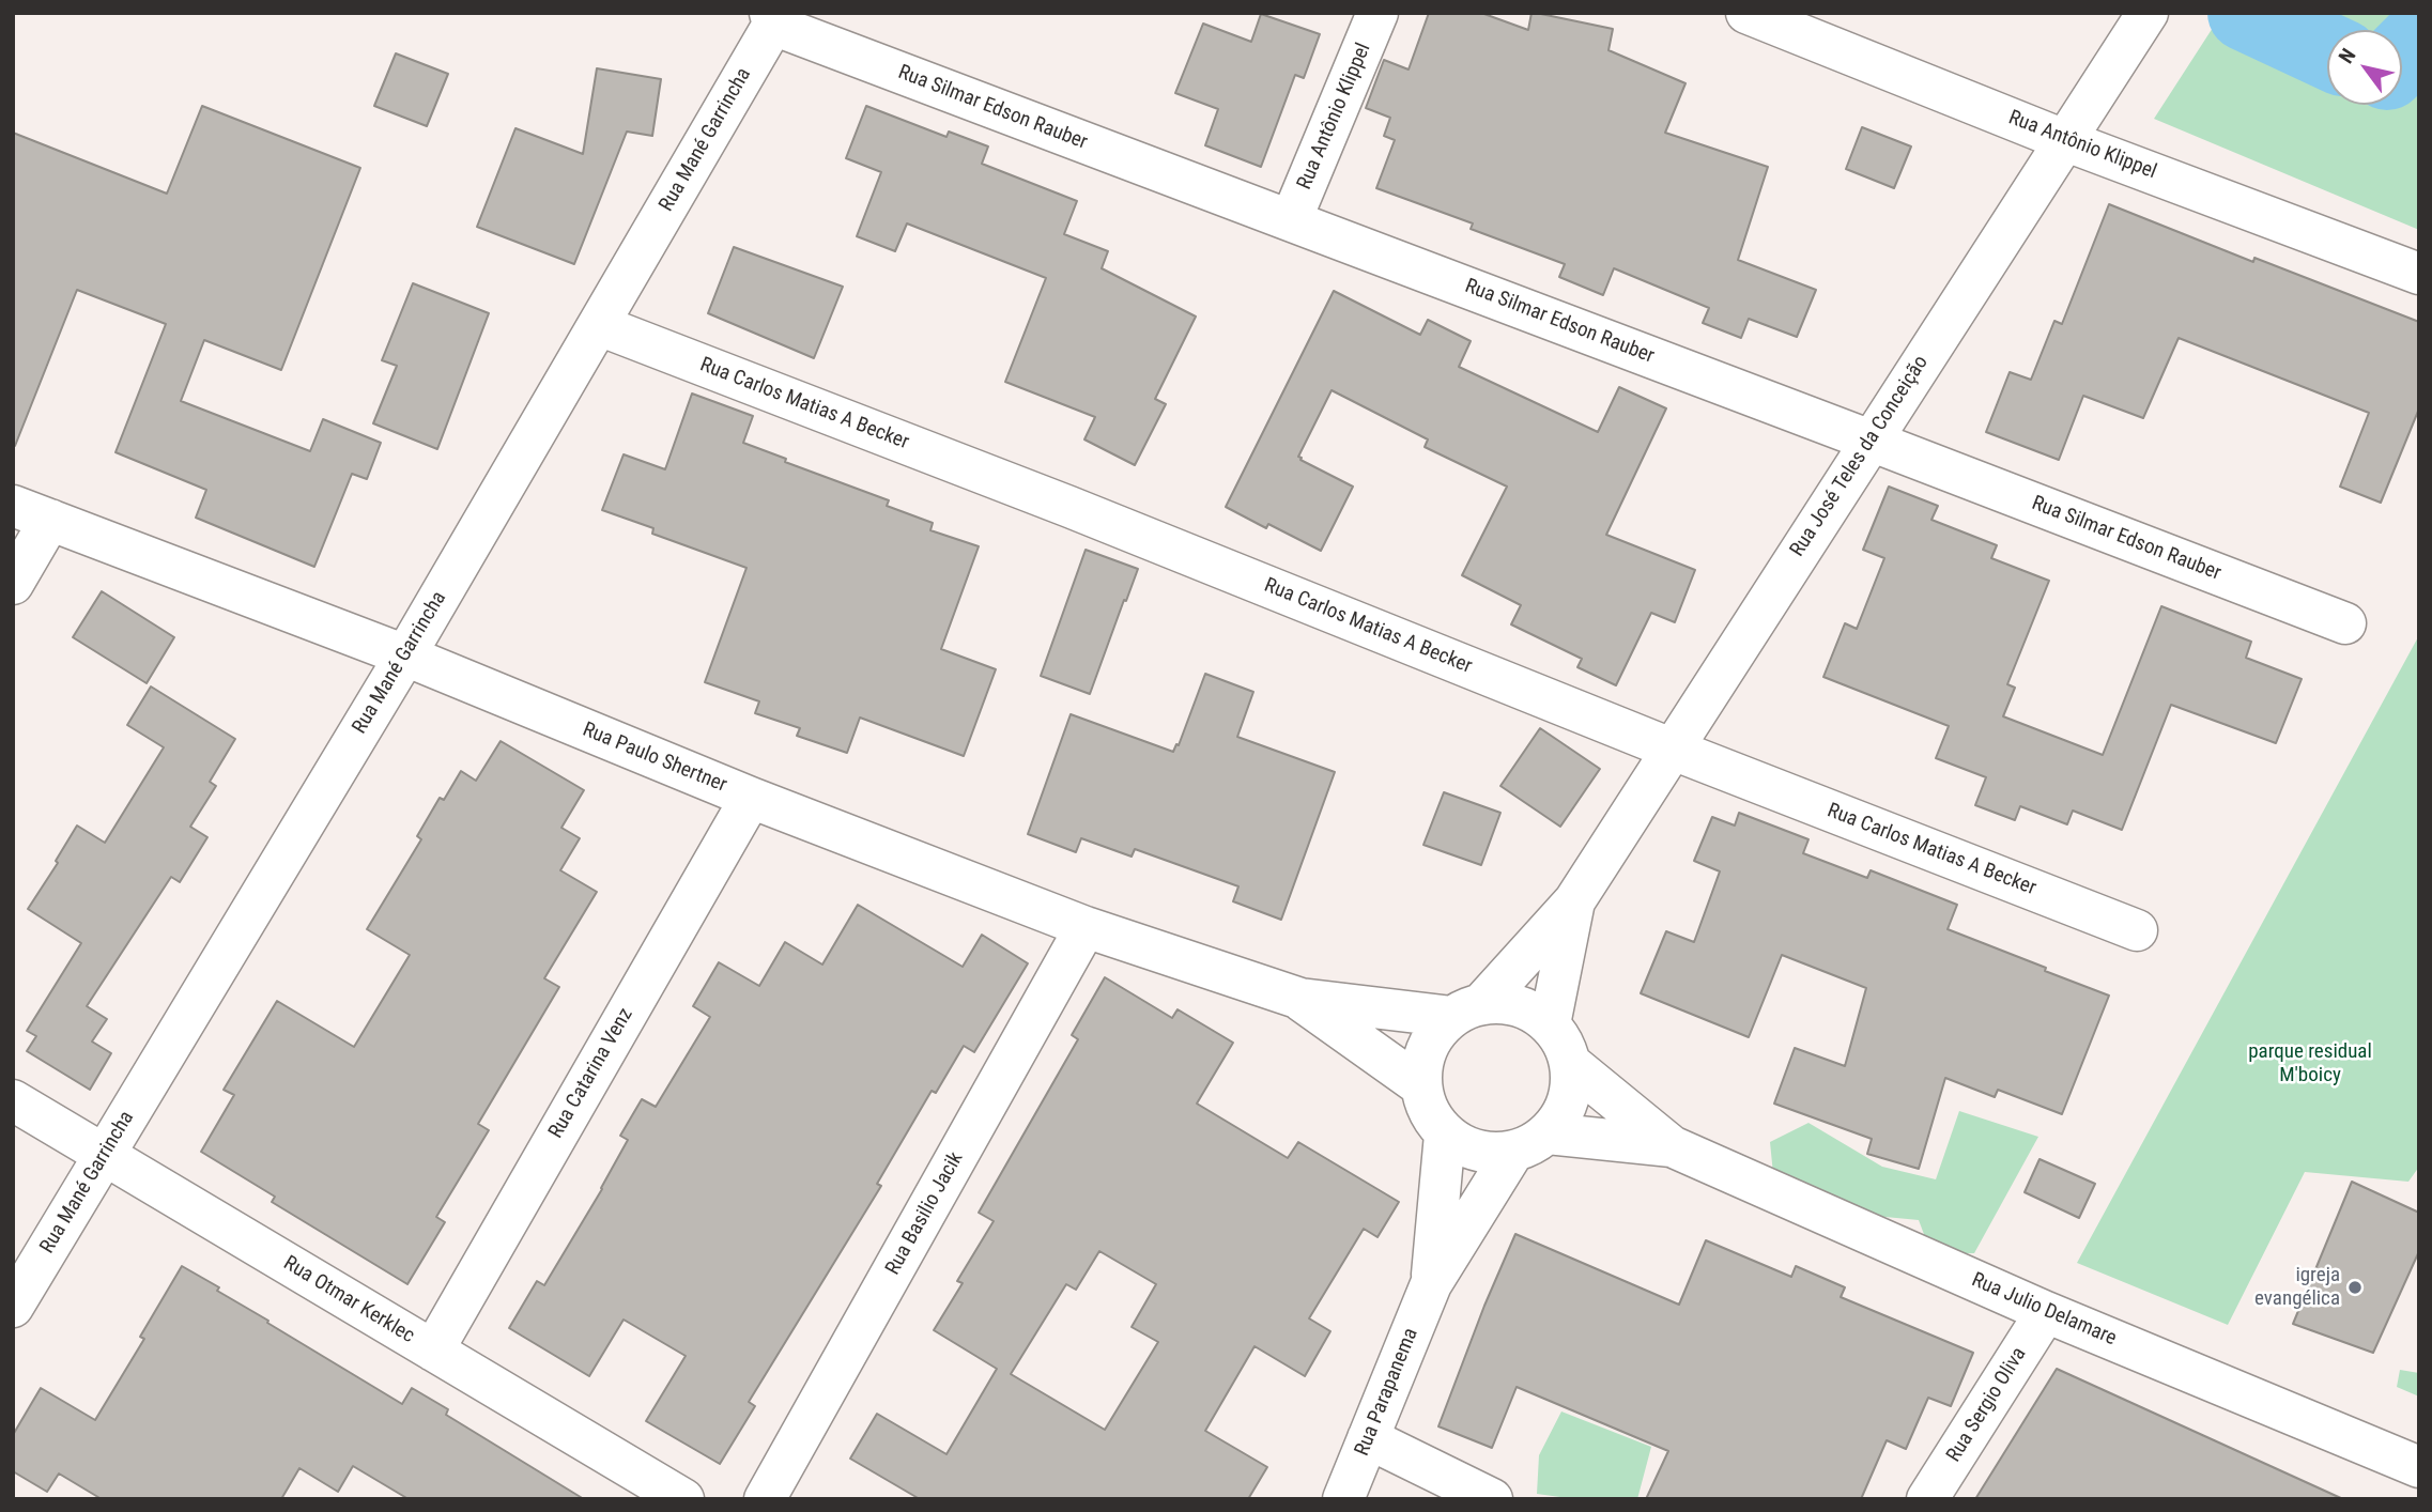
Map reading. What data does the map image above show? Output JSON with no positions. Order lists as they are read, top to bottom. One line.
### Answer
{"streets":{"street":["Rua Silmar Edson Rauber","Rua Antônio Klippel","Rua Mané Garrincha","Rua Carlos Matias A Becker","Rua José Teles da Conceição","Rua Paulo Shertner","Rua Catarina Venz","Rua Basilio Jacik","Rua Otmar Kerklec","Rua Julio Delamare","Rua Parapanema","Rua Sergio Oliva"]},"crossings":[["Rua Silmar Edson Rauber","Rua Antônio Klippel"],["Rua Silmar Edson Rauber","Rua Mané Garrincha"],["Rua Silmar Edson Rauber","Rua José Teles da Conceição"],["Rua Antônio Klippel","Rua José Teles da Conceição"],["Rua Mané Garrincha","Rua Carlos Matias A Becker"],["Rua Mané Garrincha","Rua Paulo Shertner"],["Rua Mané Garrincha","Rua Otmar Kerklec"],["Rua Carlos Matias A Becker","Rua José Teles da Conceição"],["Rua José Teles da Conceição","Rua Paulo Shertner"],["Rua José Teles da Conceição","Rua Julio Delamare"],["Rua José Teles da Conceição","Rua Parapanema"],["Rua Paulo Shertner","Rua Catarina Venz"],["Rua Paulo Shertner","Rua Basilio Jacik"],["Rua Paulo Shertner","Rua Julio Delamare"],["Rua Paulo Shertner","Rua Parapanema"],["Rua Catarina Venz","Rua Otmar Kerklec"],["Rua Julio Delamare","Rua Parapanema"],["Rua Julio Delamare","Rua Sergio Oliva"]],"parks":["parque residual M'boicy"],"places":["igreja evangélica"],"north":"top left"}
